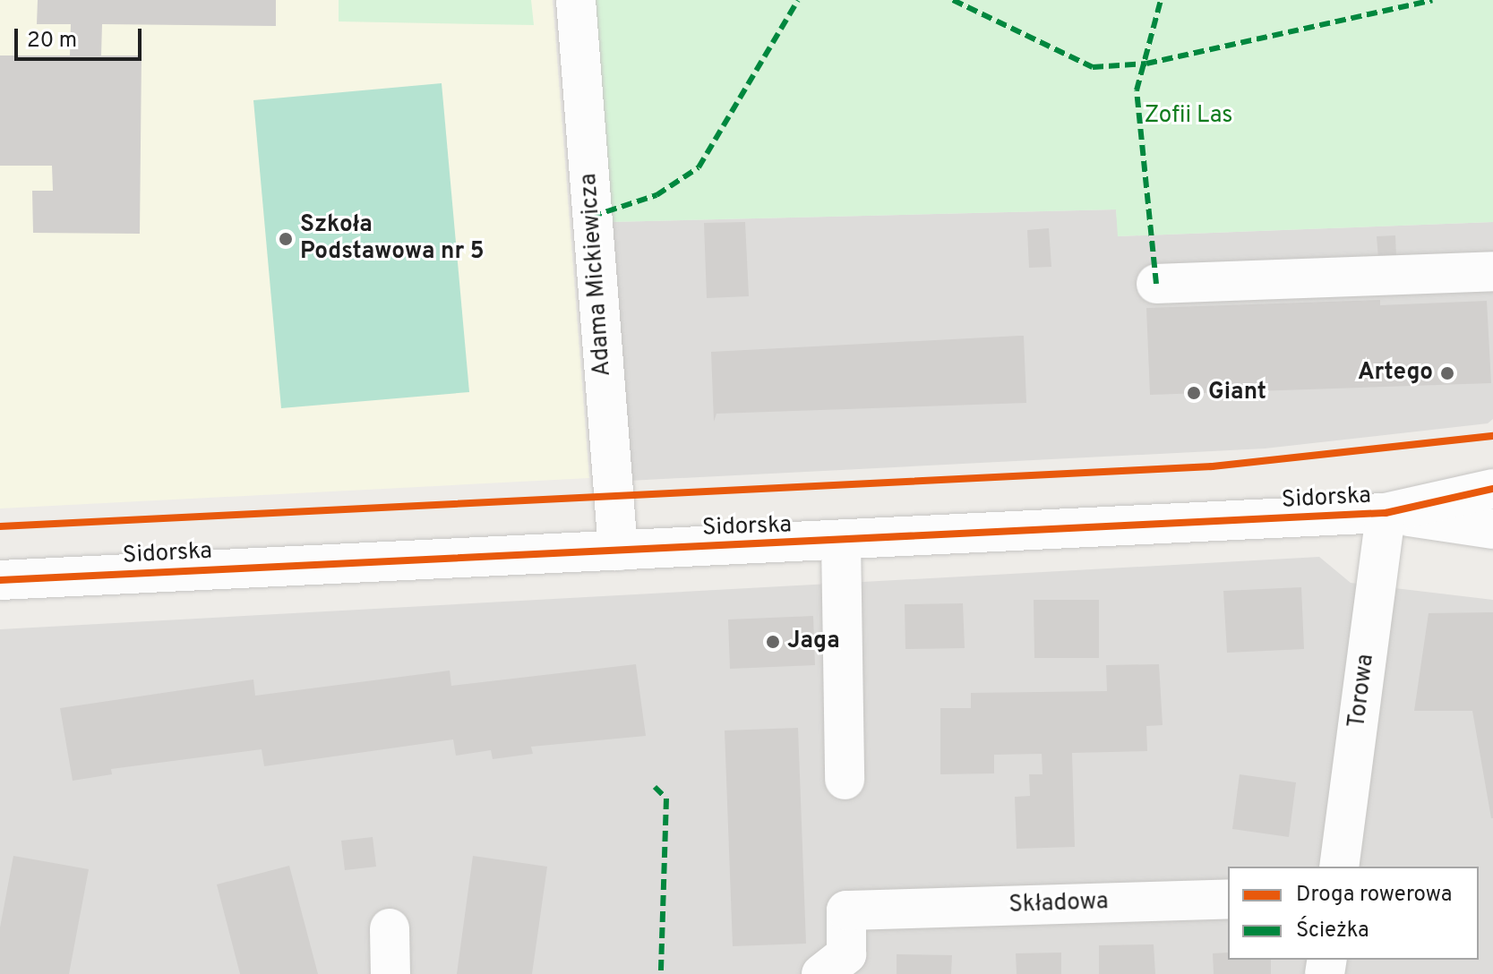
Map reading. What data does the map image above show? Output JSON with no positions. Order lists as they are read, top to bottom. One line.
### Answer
{"streets":{"street":["Adama Mickiewicza","Sidorska","Torowa","Składowa"]},"crossings":[["Adama Mickiewicza","Sidorska"],["Sidorska","Torowa"]],"parks":["Zofii Las"],"places":["Szkoła Podstawowa nr 5","Artego","Giant","Jaga"],"legend":["Droga rowerowa","Ścieżka"],"scale_bar":"20 m"}
